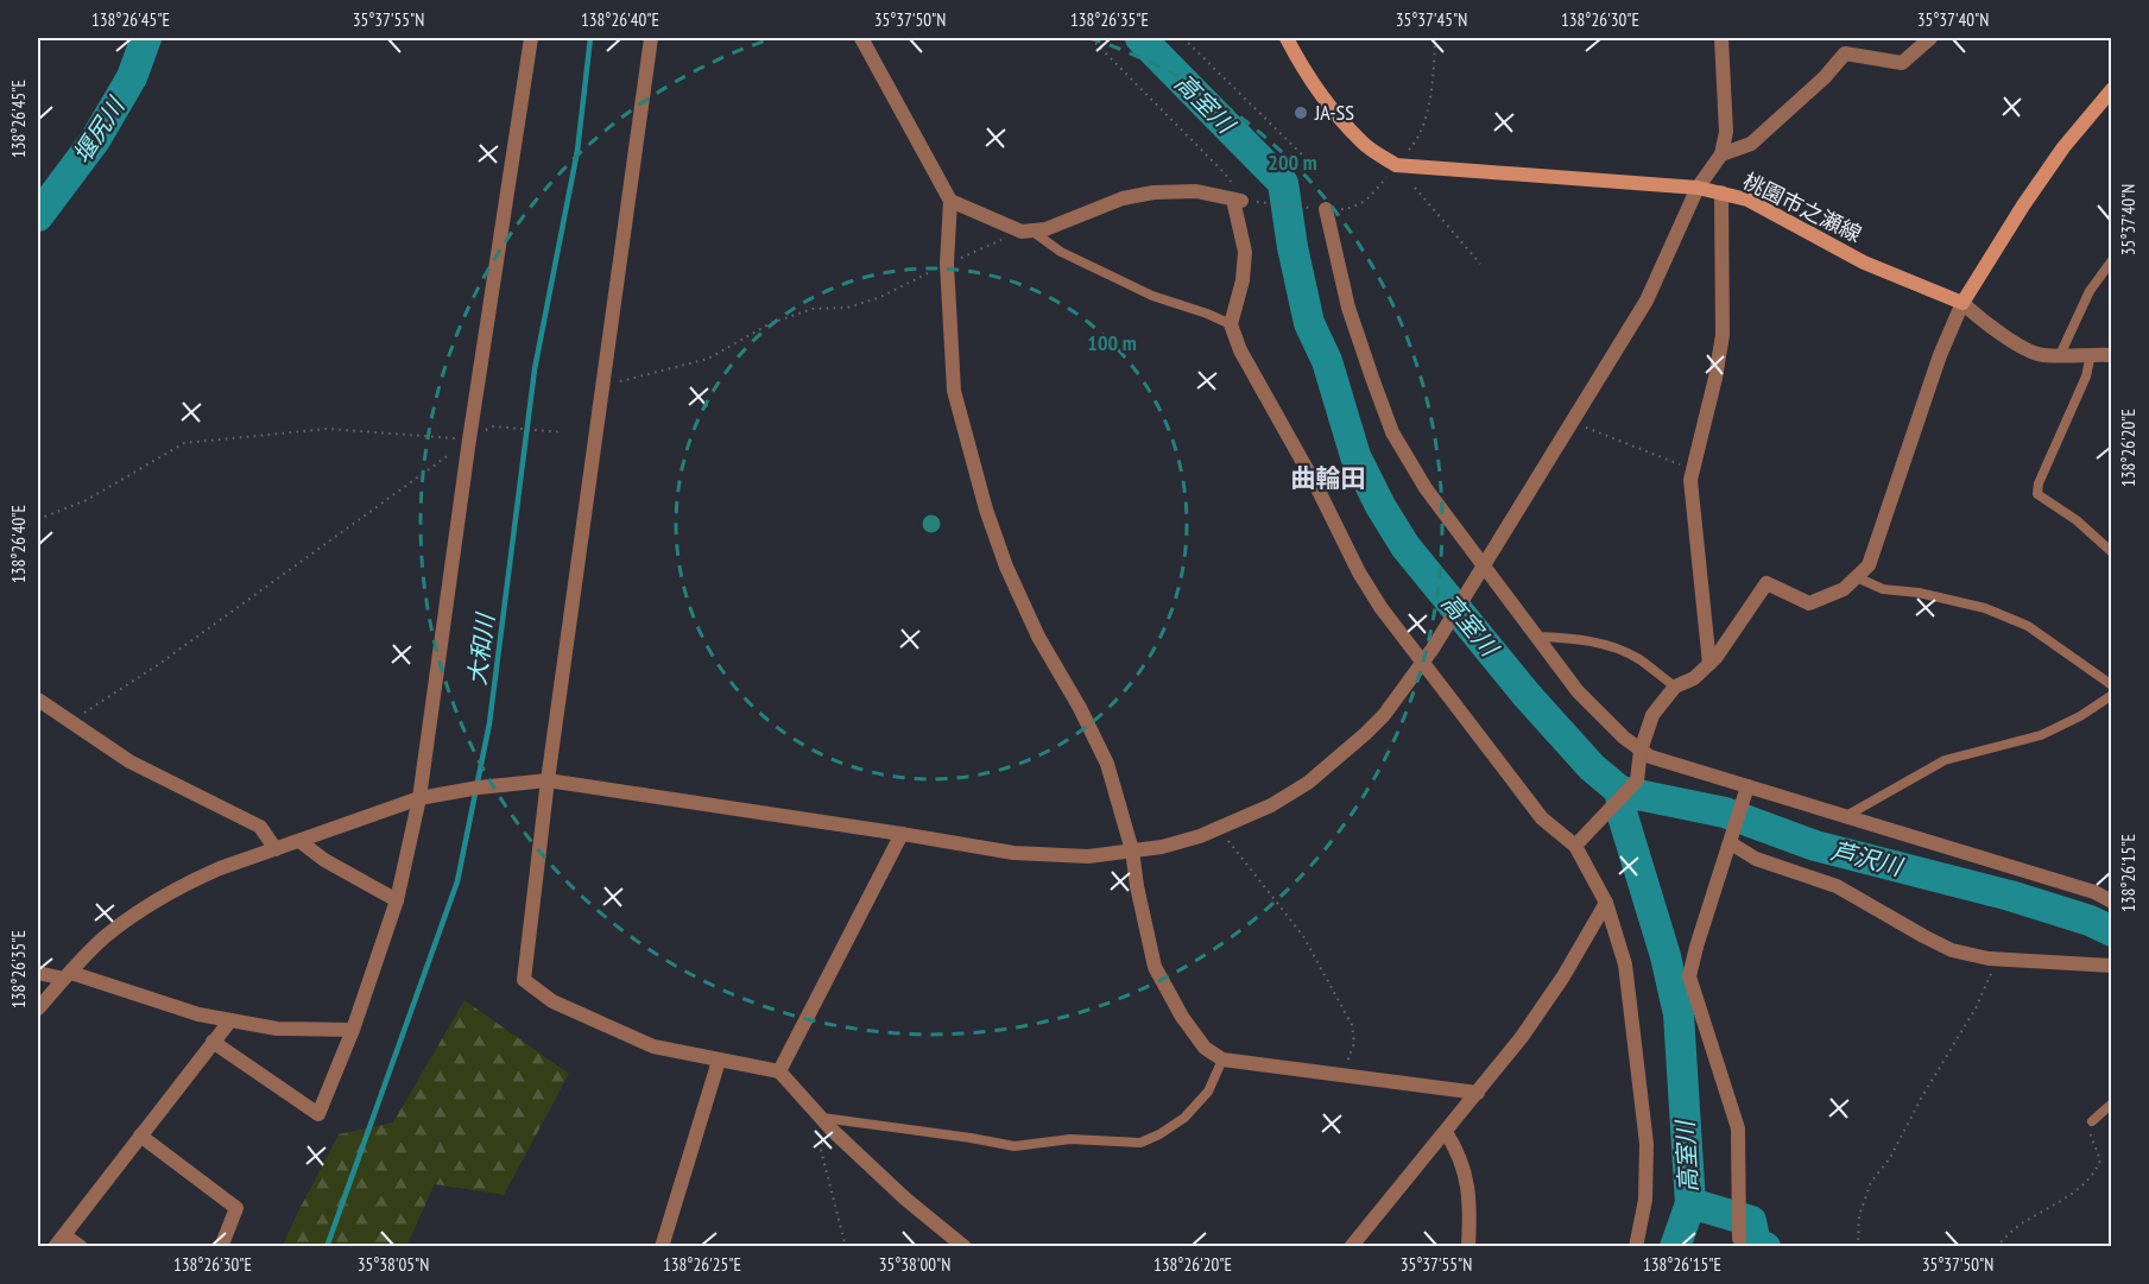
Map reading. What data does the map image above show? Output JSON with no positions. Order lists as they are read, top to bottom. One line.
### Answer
{"streets":{"main road":["桃園市之瀬線"]},"districts":["曲輪田"],"water":["高室川","堰尻川","大和川","芦沢川"],"places":["JA-SS"],"coordinates":["138°26'45\"E","35°37'55\"N","138°26'40\"E","35°37'50\"N","138°26'35\"E","35°37'45\"N","138°26'30\"E","35°37'40\"N","138°26'20\"E","138°26'15\"E","35°38'05\"N","138°26'25\"E","35°38'00\"N"],"rings":["200 m","100 m"]}
